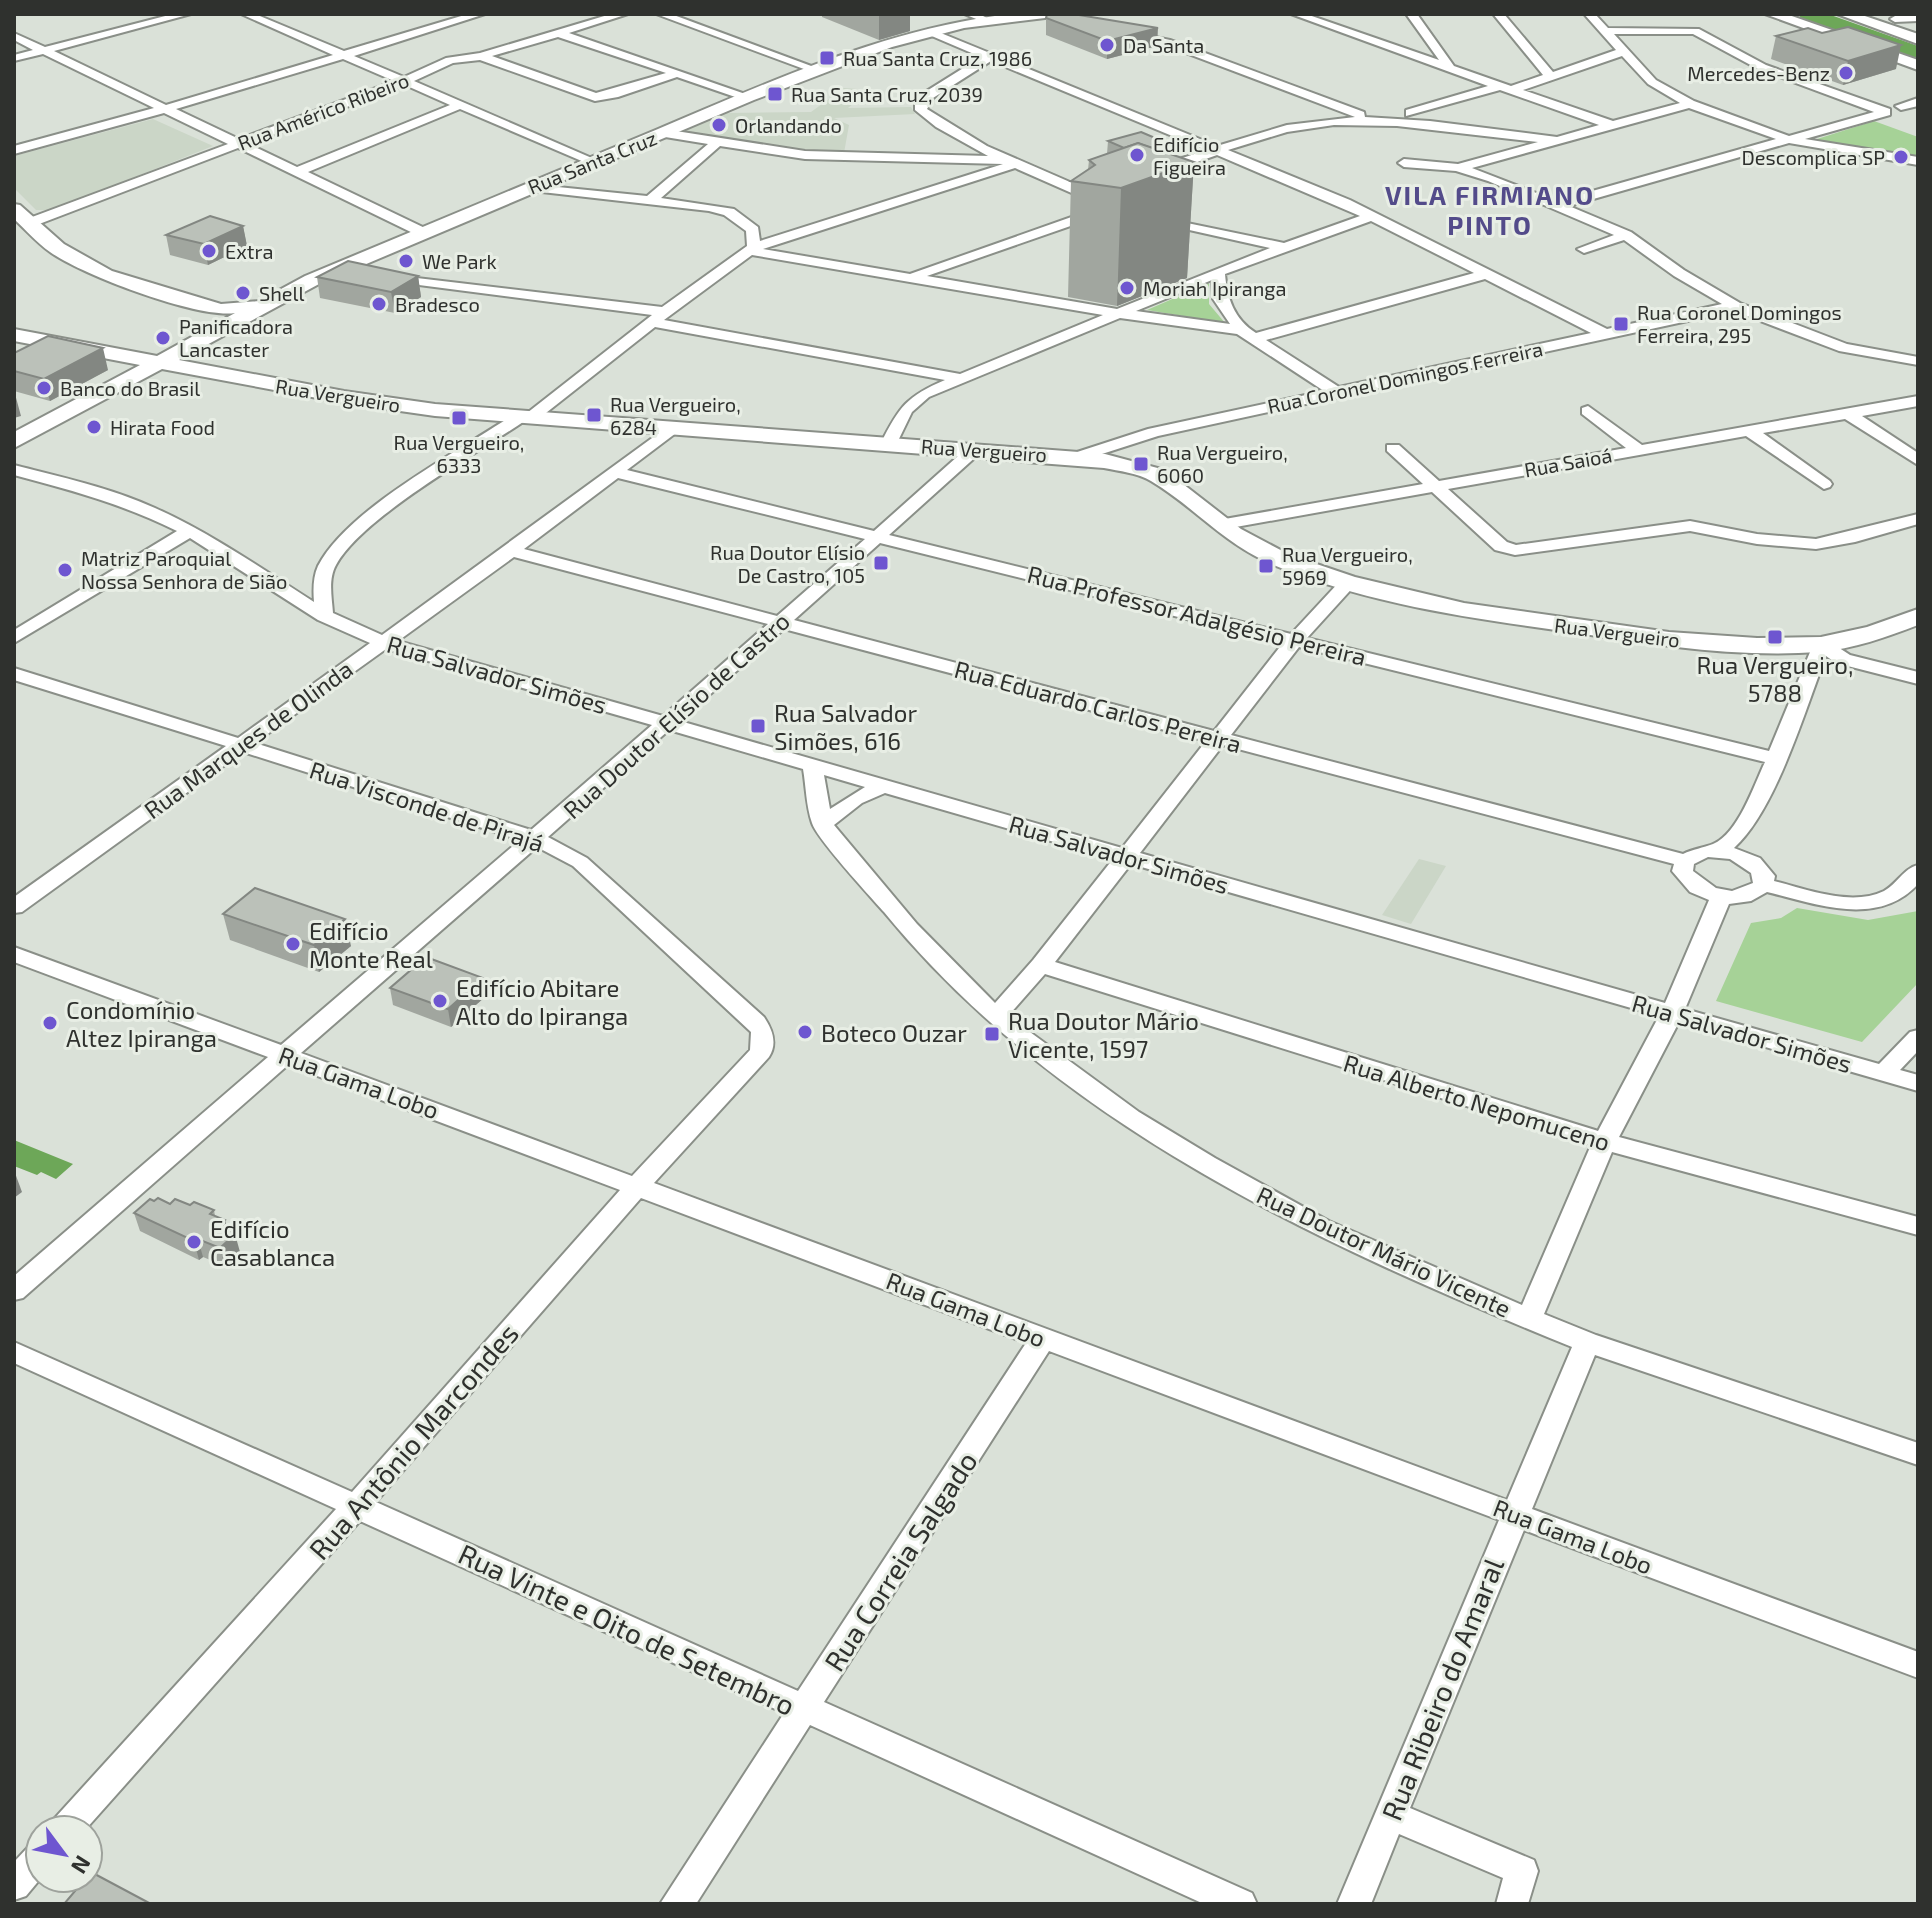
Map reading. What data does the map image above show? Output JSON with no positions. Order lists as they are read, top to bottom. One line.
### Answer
{"streets":{"main road":["Rua Santa Cruz","Rua Vergueiro"],"street":["Rua Américo Ribeiro","Rua Coronel Domingos Ferreira","Rua Saioá","Rua Professor Adalgésio Pereira","Rua Salvador Simões","Rua Eduardo Carlos Pereira","Rua Doutor Elísio de Castro","Rua Marques de Olinda","Rua Visconde de Pirajá","Rua Gama Lobo","Rua Alberto Nepomuceno","Rua Doutor Mário Vicente","Rua Antônio Marcondes","Rua Correia Salgado","Rua Vinte e Oito de Setembro","Rua Ribeiro do Amaral"]},"crossings":[["Rua Santa Cruz","Rua Vergueiro"],["Rua Coronel Domingos Ferreira","Rua Vergueiro"],["Rua Vergueiro","Rua Saioá"],["Rua Vergueiro","Rua Doutor Elísio de Castro"],["Rua Vergueiro","Rua Marques de Olinda"],["Rua Professor Adalgésio Pereira","Rua Doutor Elísio de Castro"],["Rua Professor Adalgésio Pereira","Rua Marques de Olinda"],["Rua Salvador Simões","Rua Doutor Elísio de Castro"],["Rua Salvador Simões","Rua Marques de Olinda"],["Rua Eduardo Carlos Pereira","Rua Doutor Elísio de Castro"],["Rua Eduardo Carlos Pereira","Rua Marques de Olinda"],["Rua Doutor Elísio de Castro","Rua Visconde de Pirajá"],["Rua Doutor Elísio de Castro","Rua Gama Lobo"],["Rua Marques de Olinda","Rua Visconde de Pirajá"],["Rua Visconde de Pirajá","Rua Antônio Marcondes"],["Rua Gama Lobo","Rua Antônio Marcondes"],["Rua Gama Lobo","Rua Correia Salgado"],["Rua Gama Lobo","Rua Ribeiro do Amaral"],["Rua Doutor Mário Vicente","Rua Ribeiro do Amaral"],["Rua Antônio Marcondes","Rua Vinte e Oito de Setembro"],["Rua Correia Salgado","Rua Vinte e Oito de Setembro"]],"districts":["VILA FIRMIANO PINTO"],"places":{"other":["Da Santa","Mercedes-Benz","Orlandando","Edifício Figueira","Descomplica SP","Extra","We Park","Moriah Ipiranga","Shell","Bradesco","Panificadora Lancaster","Banco do Brasil","Hirata Food","Matriz Paroquial Nossa Senhora de Sião","Edifício Monte Real","Edifício Abitare Alto do Ipiranga","Condomínio Altez Ipiranga","Boteco Ouzar","Edifício Casablanca"],"transit":["Rua Santa Cruz, 1986","Rua Santa Cruz, 2039","Rua Coronel Domingos Ferreira, 295","Rua Vergueiro, 6284","Rua Vergueiro, 6333","Rua Vergueiro, 6060","Rua Doutor Elísio De Castro, 105","Rua Vergueiro, 5969","Rua Vergueiro, 5788","Rua Salvador Simões, 616","Rua Doutor Mário Vicente, 1597"]},"north":"bottom right"}
